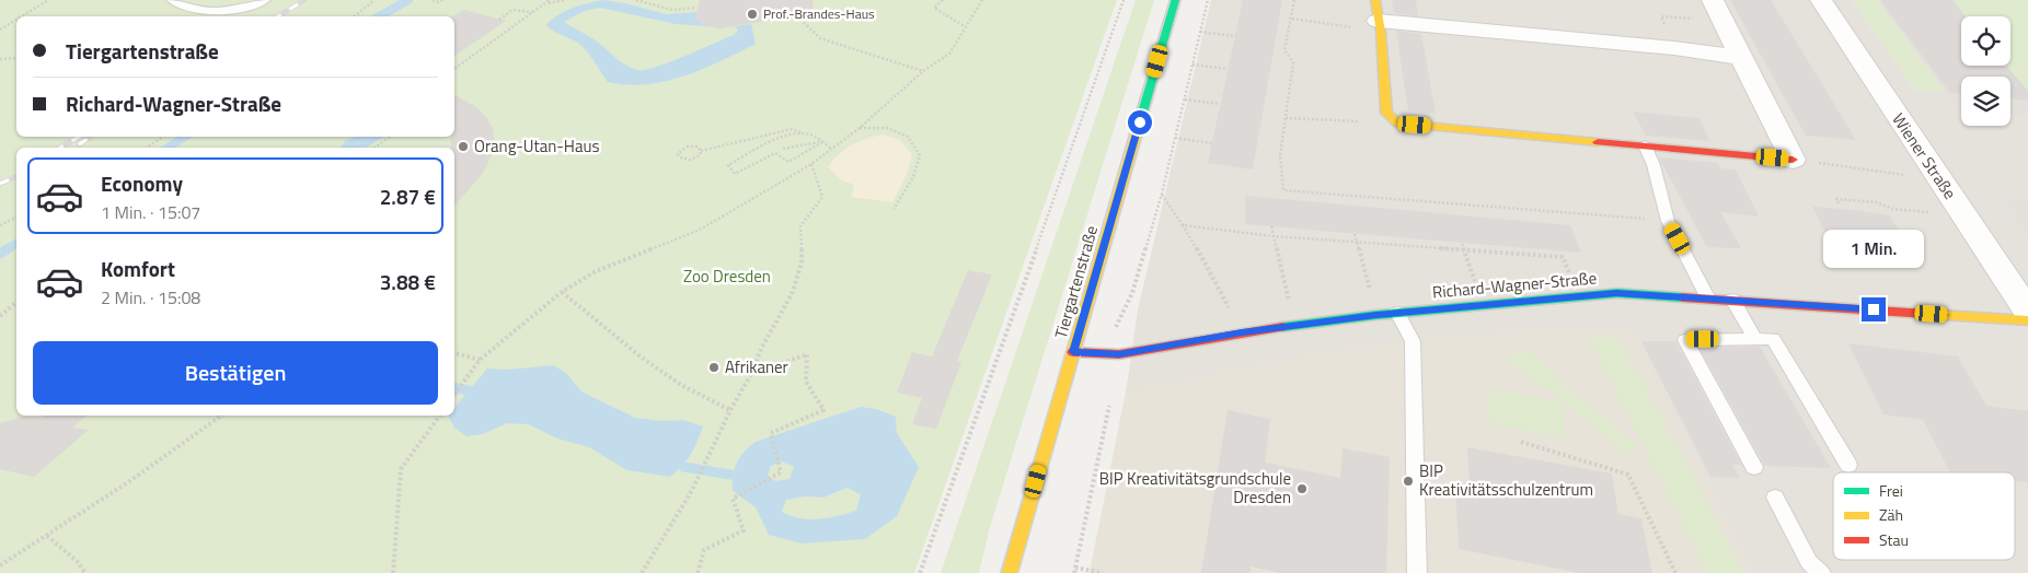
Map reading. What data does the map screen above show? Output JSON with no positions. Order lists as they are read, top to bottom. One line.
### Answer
{"streets":{"street":["Wiener Straße","Tiergartenstraße","Richard-Wagner-Straße"]},"crossings":[["Tiergartenstraße","Richard-Wagner-Straße"]],"parks":["Zoo Dresden"],"places":["Prof.-Brandes-Haus","Orang-Utan-Haus","Afrikaner","BIP Kreativitätsschulzentrum","BIP Kreativitätsgrundschule Dresden"],"legend":["Frei","Zäh","Stau"],"page":{"banner":["Tiergartenstraße","Richard-Wagner-Straße"],"list":[{"name":"Economy","note":"1 Min. · 15:07","value":"2.87 €"},{"name":"Komfort","note":"2 Min. · 15:08","value":"3.88 €"}],"bubble":"1 Min.","buttons":"Bestätigen"}}
